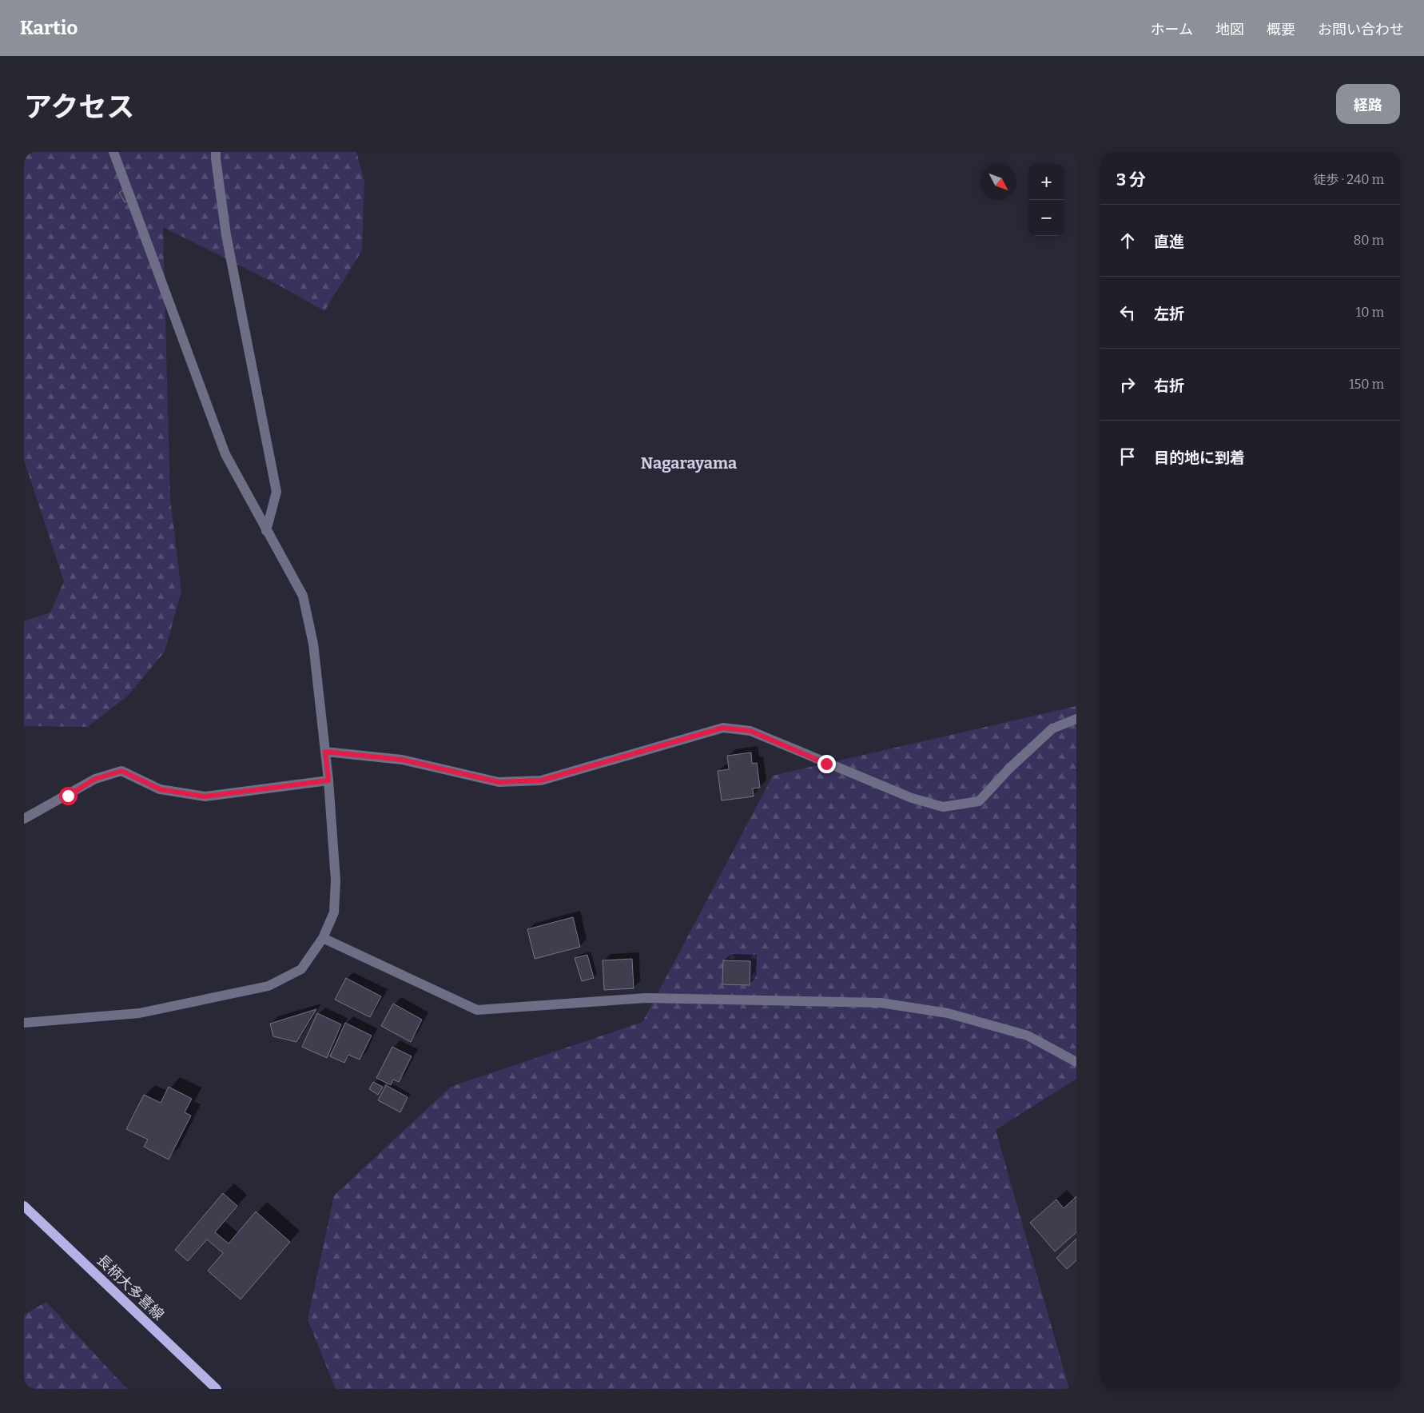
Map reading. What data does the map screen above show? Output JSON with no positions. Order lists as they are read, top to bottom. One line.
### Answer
{"streets":{"main road":["長柄大多喜線"]},"districts":["Nagarayama"],"north":"bottom right","page":{"header":"Kartio","nav":["ホーム","地図","概要","お問い合わせ"],"title":"アクセス","buttons":"経路","heading":["3 分","徒歩 · 240 m"],"map_buttons":["+","−"],"list":[["直進","80 m"],["左折","10 m"],["右折","150 m"],"目的地に到着"]}}
